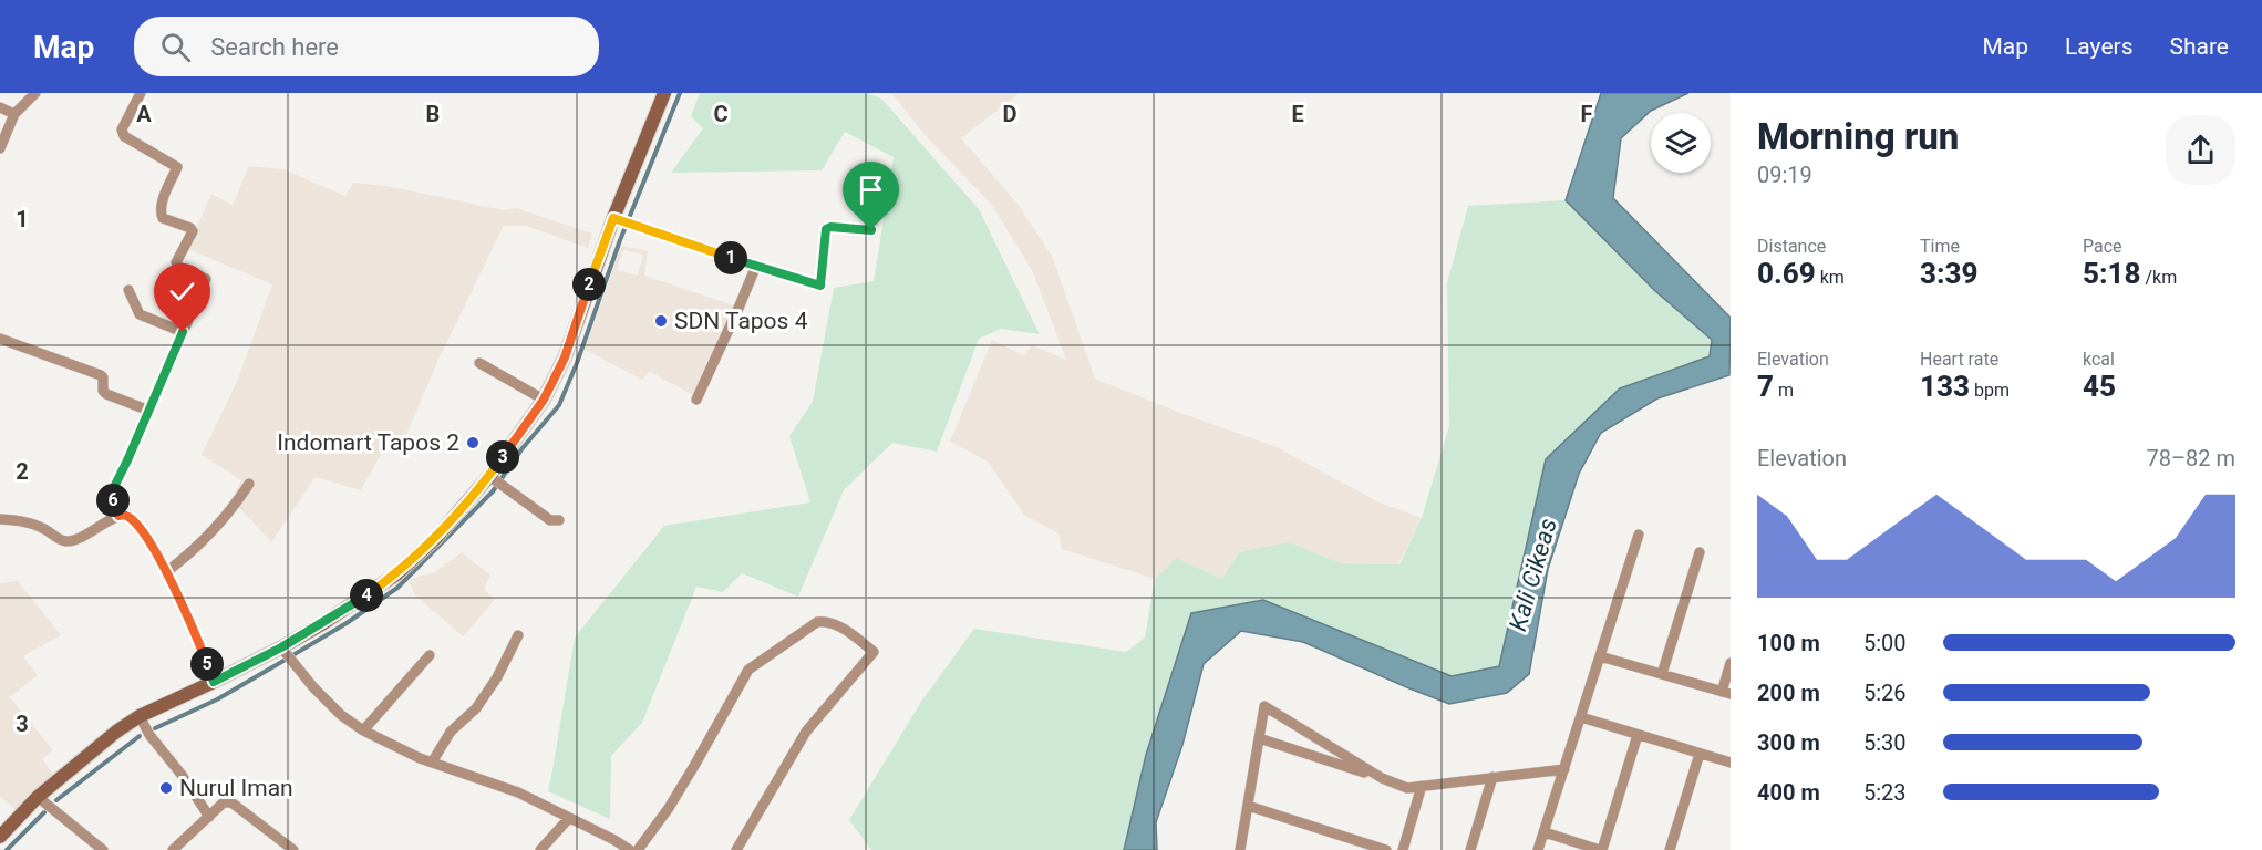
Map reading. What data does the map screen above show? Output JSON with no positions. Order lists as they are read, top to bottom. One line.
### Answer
{"water":["Kali Cikeas"],"places":["SDN Tapos 4","Indomart Tapos 2","Nurul Iman"],"page":{"header":"Map","search":"Search here","nav":["Map","Layers","Share"],"heading":["Morning run","09:19"],"stats":[["Distance","0.69 km"],["Time","3:39"],["Pace","5:18 /km"],["Elevation","7 m"],["Heart rate","133 bpm"],["kcal","45"]],"pins":["1","2","3","6","4","5"],"chart":["Elevation","78–82 m"],"list":[{"name":"100 m","note":"5:00"},{"name":"200 m","note":"5:26"},{"name":"300 m","note":"5:30"},{"name":"400 m","note":"5:23"}]},"grid":{"columns":["A","B","C","D","E","F"],"rows":["1","2","3"]}}
